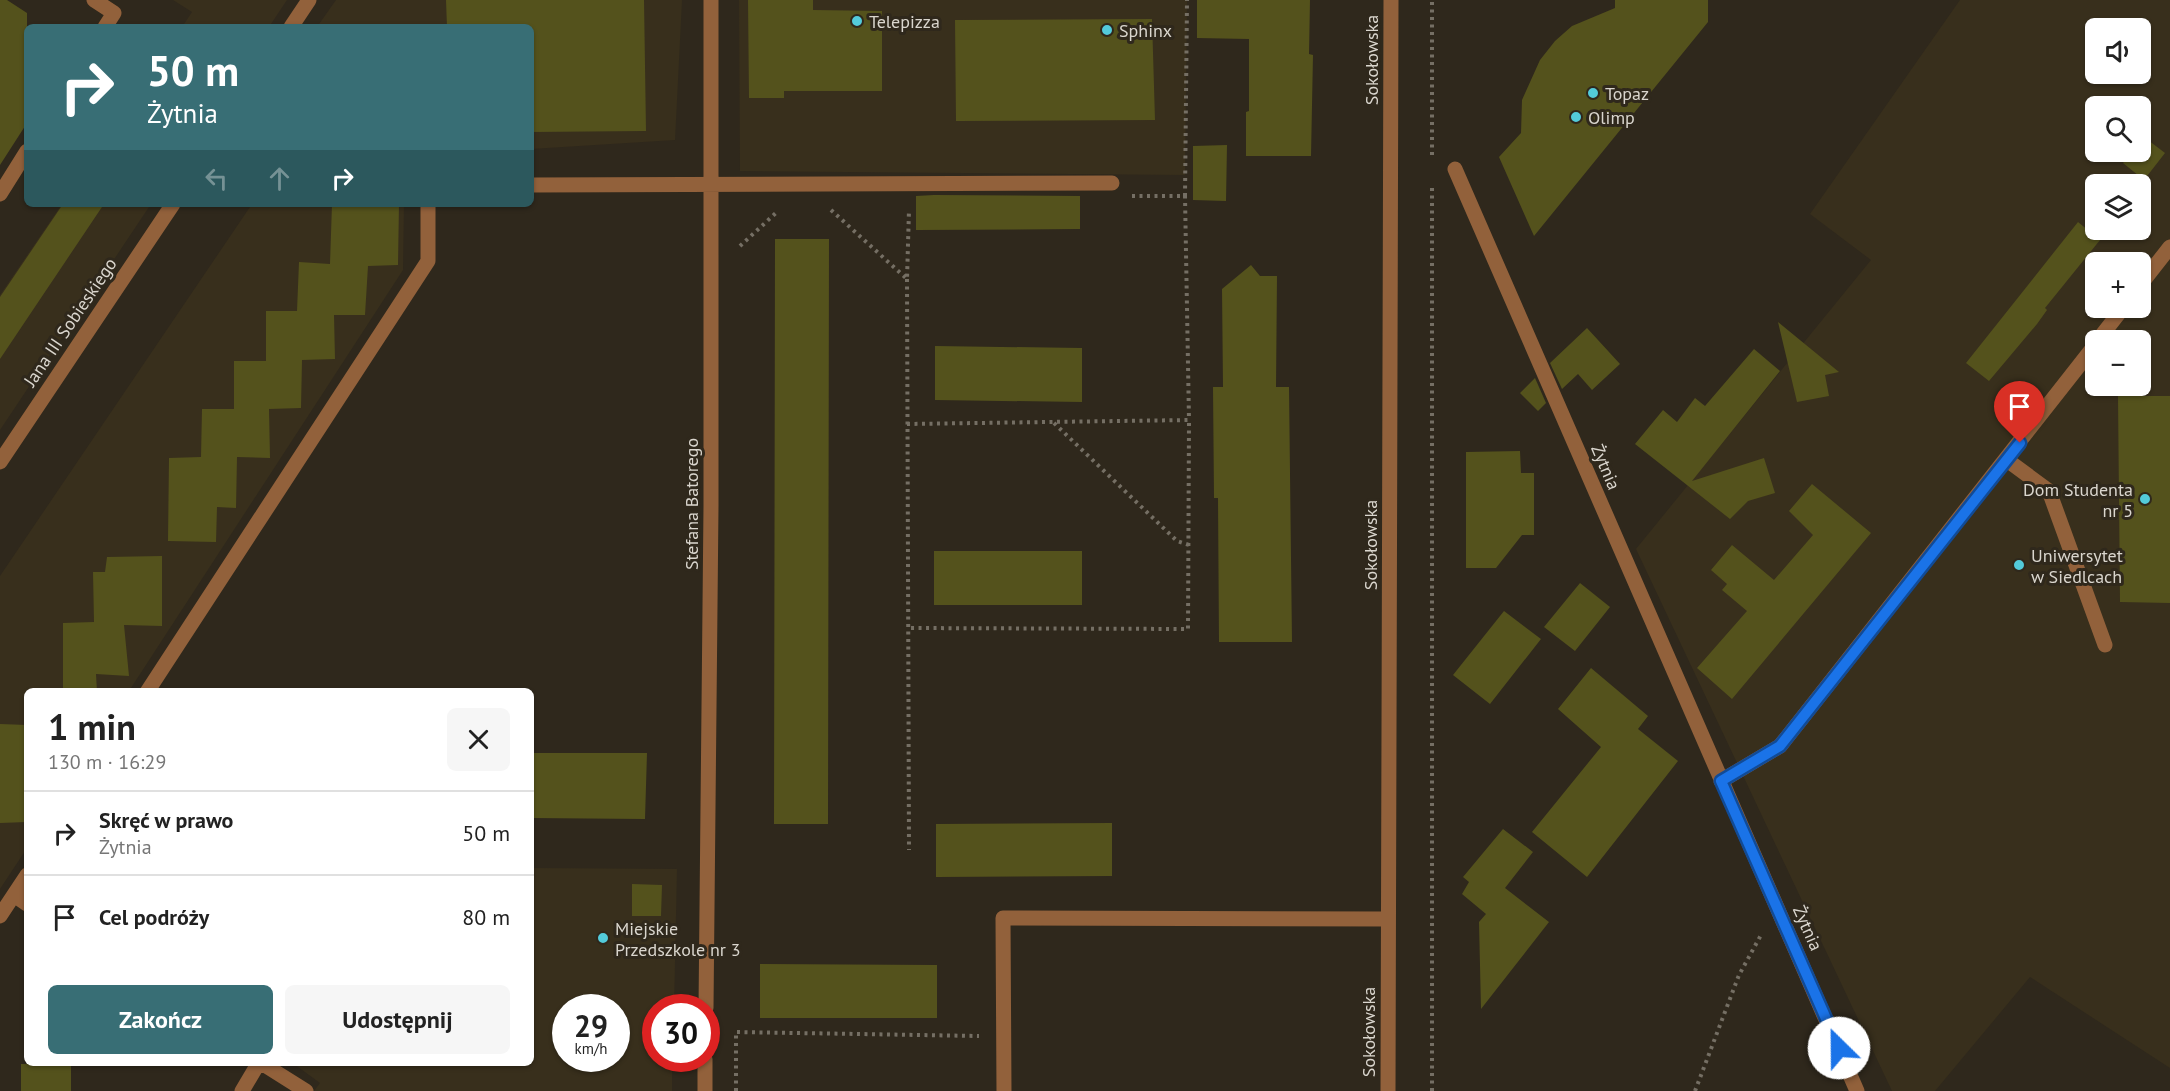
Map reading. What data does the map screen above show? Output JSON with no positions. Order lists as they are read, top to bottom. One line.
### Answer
{"streets":{"street":["Sokołowska","Jana III Sobieskiego","Żytnia","Stefana Batorego"]},"places":["Telepizza","Sphinx","Topaz","Olimp","Dom Studenta nr 5","Uniwersytet w Siedlcach","Miejskie Przedszkole nr 3"],"page":{"map_buttons":["+","−"],"turn":["50 m","Żytnia"],"heading":["1 min","130 m · 16:29"],"list":[{"name":"Skręć w prawo","note":"Żytnia","value":"50 m"},{"name":"Cel podróży","value":"80 m"}],"buttons":["Zakończ","Udostępnij"],"speed":"29 km/h","limit":"30"}}
